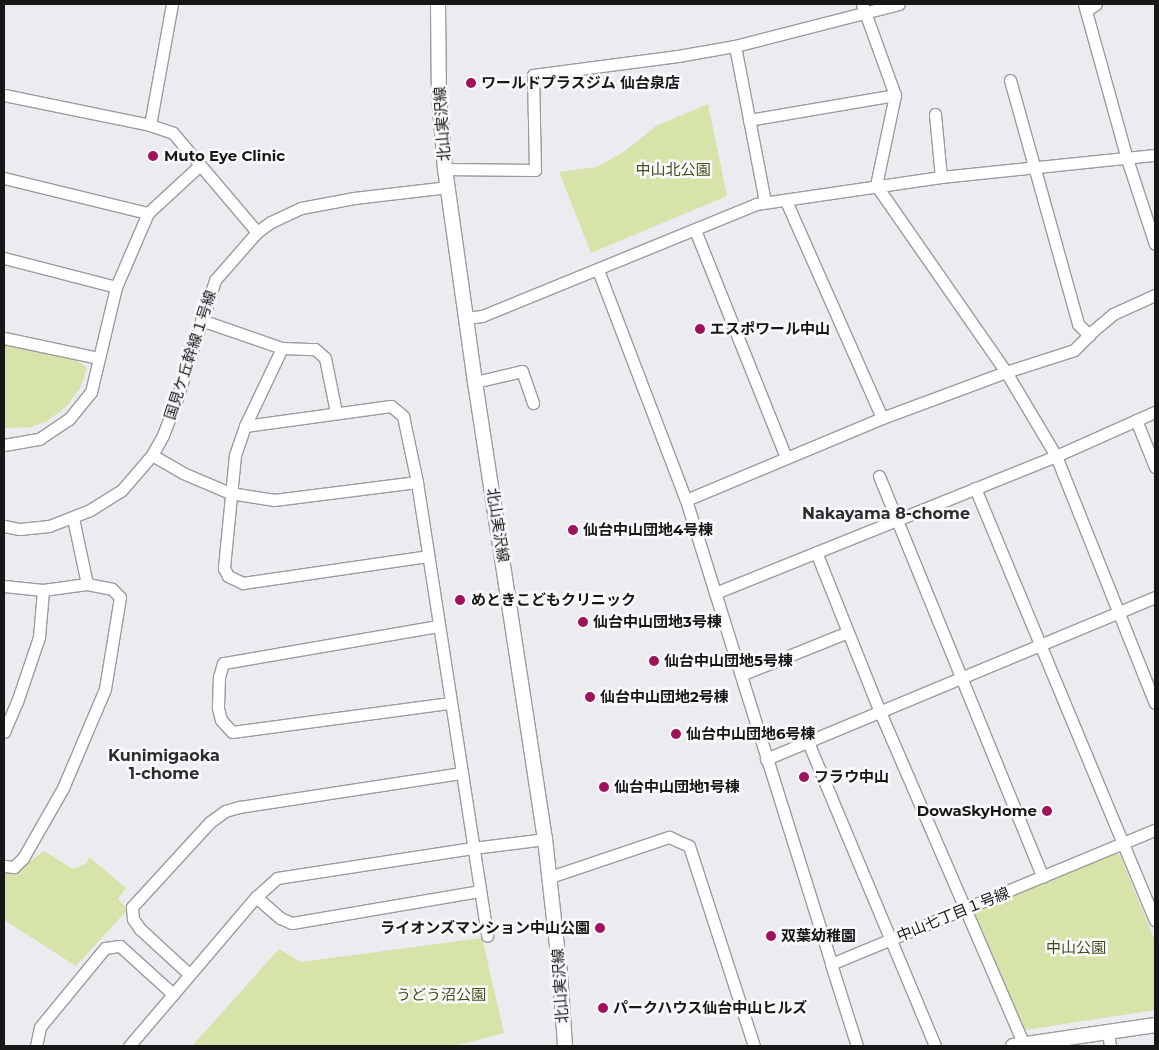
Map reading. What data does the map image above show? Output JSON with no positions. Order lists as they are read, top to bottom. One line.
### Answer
{"streets":{"street":["北山実沢線","国見ケ丘幹線１号線","中山七丁目１号線"]},"crossings":[["北山実沢線","国見ケ丘幹線１号線"]],"districts":["Nakayama 8-chome","Kunimigaoka 1-chome"],"parks":["中山北公園","中山公園","うどう沼公園"],"places":["ワールドプラスジム 仙台泉店","Muto Eye Clinic","エスポワール中山","仙台中山団地4号棟","めときこどもクリニック","仙台中山団地3号棟","仙台中山団地5号棟","仙台中山団地2号棟","仙台中山団地6号棟","フラウ中山","仙台中山団地1号棟","DowaSkyHome","ライオンズマンション中山公園","双葉幼稚園","パークハウス仙台中山ヒルズ"]}
